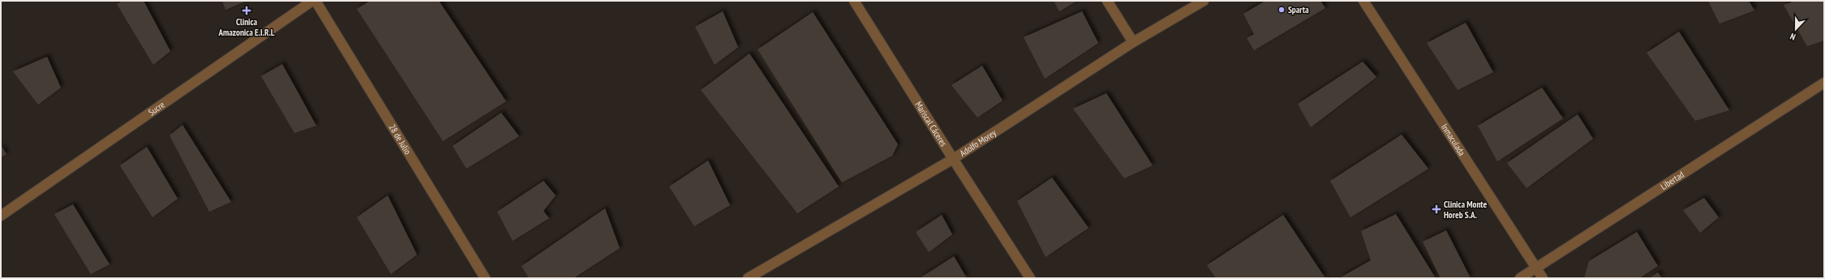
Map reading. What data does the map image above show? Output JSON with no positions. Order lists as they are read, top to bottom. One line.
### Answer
{"streets":{"street":["Sucre","Mariscal Cáceres","28 de Julio","Inmaculada","Adolfo Morey","Libertad"]},"crossings":[["Mariscal Cáceres","Adolfo Morey"],["Inmaculada","Libertad"]],"places":{"other":["Sparta"],"health":["Clinica Amazonica E.I.R.L","Clinica Monte Horeb S.A."]},"north":"bottom"}
